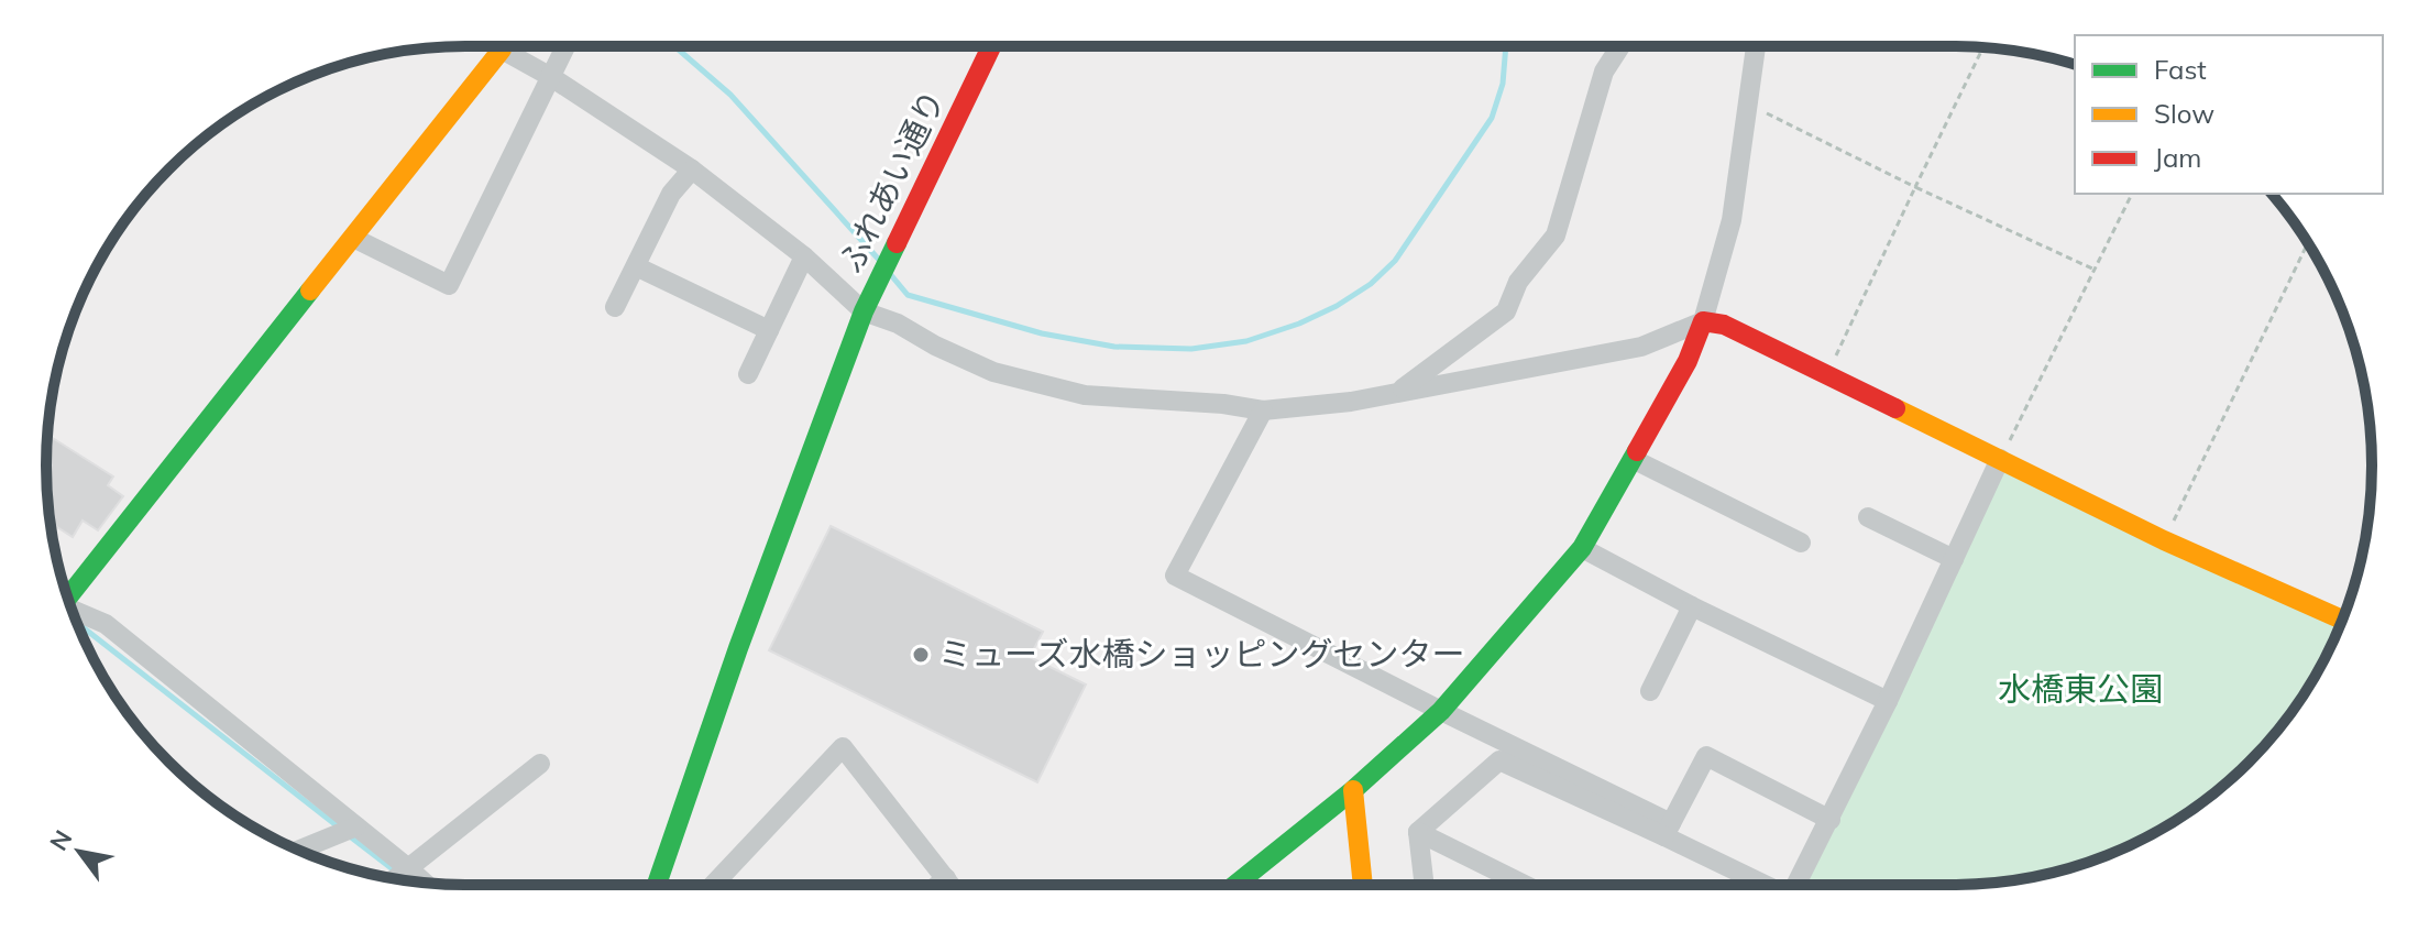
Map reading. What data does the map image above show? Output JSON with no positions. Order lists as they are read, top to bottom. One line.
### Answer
{"streets":{"street":["ふれあい通り"]},"parks":["水橋東公園"],"places":["ミューズ水橋ショッピングセンター"],"legend":["Fast","Slow","Jam"],"north":"top left"}
